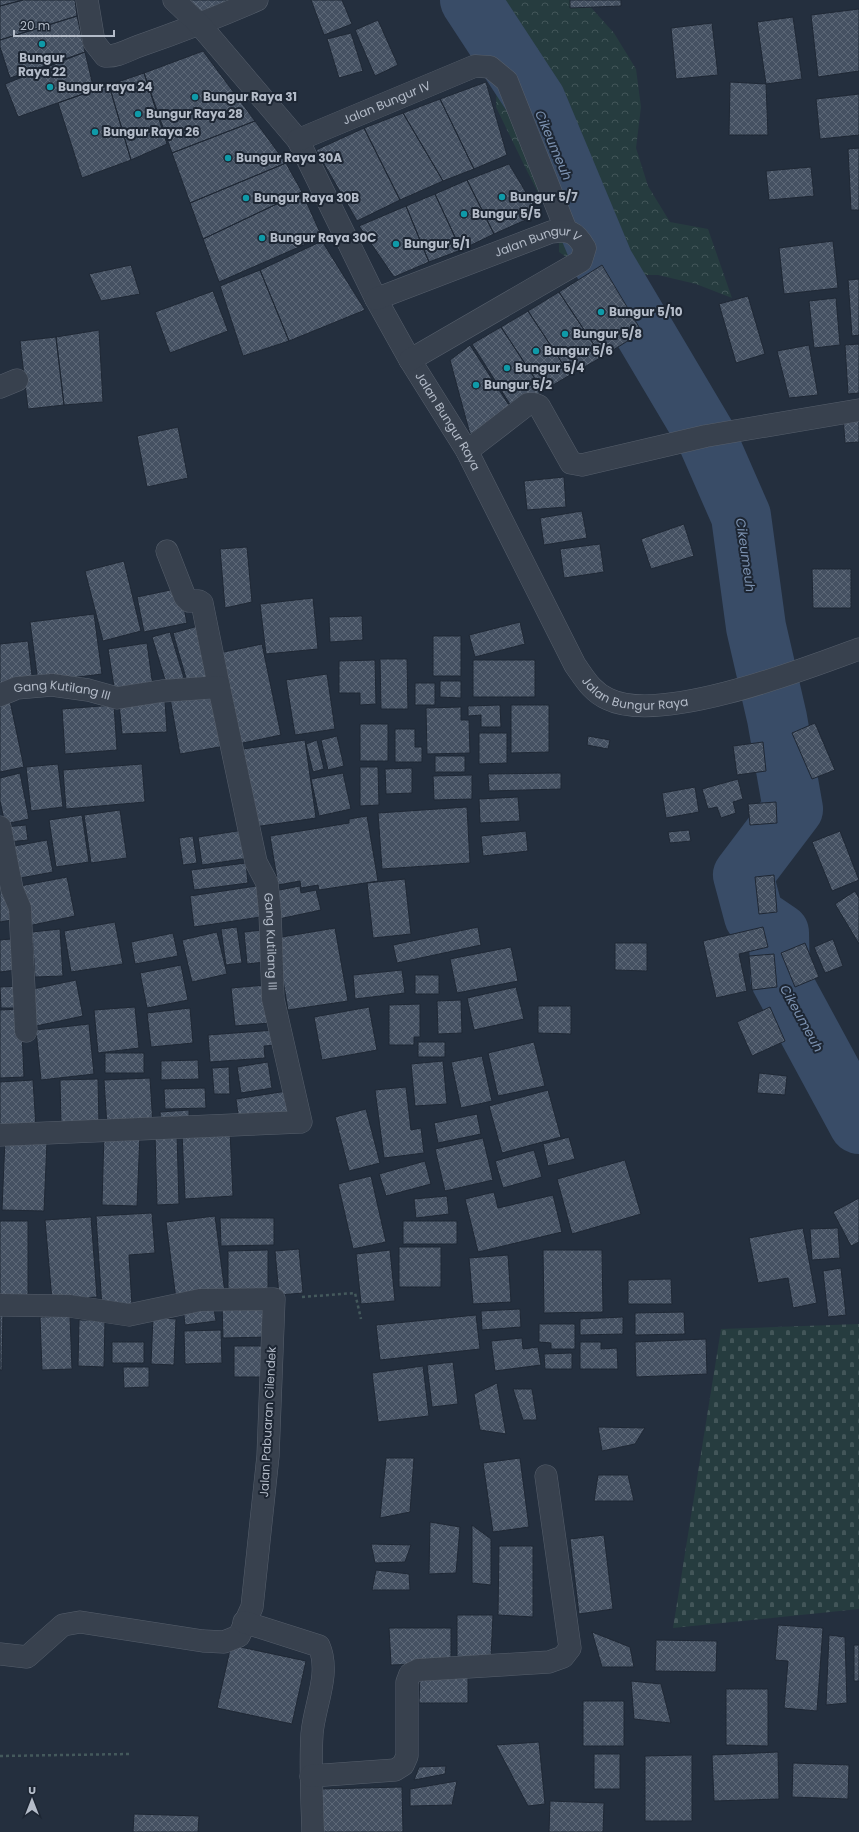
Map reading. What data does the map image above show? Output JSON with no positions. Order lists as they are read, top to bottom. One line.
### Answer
{"streets":{"street":["Jalan Bungur IV","Jalan Bungur V","Jalan Bungur Raya","Gang Kutilang III","Jalan Pabuaran Cilendek"]},"crossings":[["Jalan Bungur IV","Jalan Bungur V"],["Jalan Bungur IV","Jalan Bungur Raya"],["Jalan Bungur V","Jalan Bungur Raya"]],"water":["Cikeumeuh"],"places":["Bungur Raya 22","Bungur raya 24","Bungur Raya 31","Bungur Raya 28","Bungur Raya 26","Bungur Raya 30A","Bungur 5/7","Bungur Raya 30B","Bungur 5/5","Bungur Raya 30C","Bungur 5/1","Bungur 5/10","Bungur 5/8","Bungur 5/6","Bungur 5/4","Bungur 5/2"],"scale_bar":"20 m","north":"top"}
